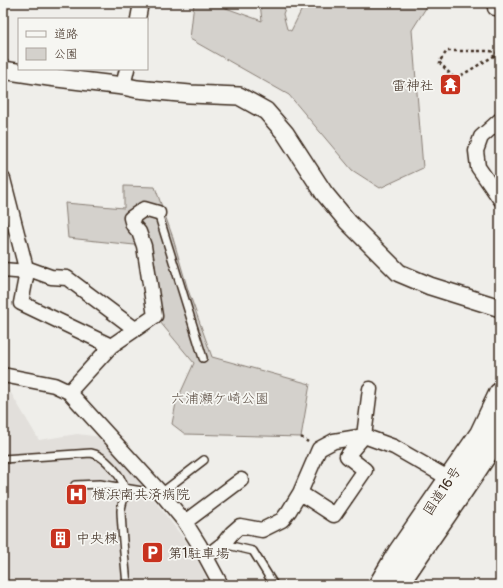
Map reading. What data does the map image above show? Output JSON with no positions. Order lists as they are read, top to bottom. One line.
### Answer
{"streets":{"highway":["国道16号"]},"parks":["六浦瀬ケ崎公園"],"places":{"temple":["雷神社"],"hospital":["横浜南共済病院"],"building":["中央棟"],"parking":["第1駐車場"]},"legend":["道路","公園"]}
